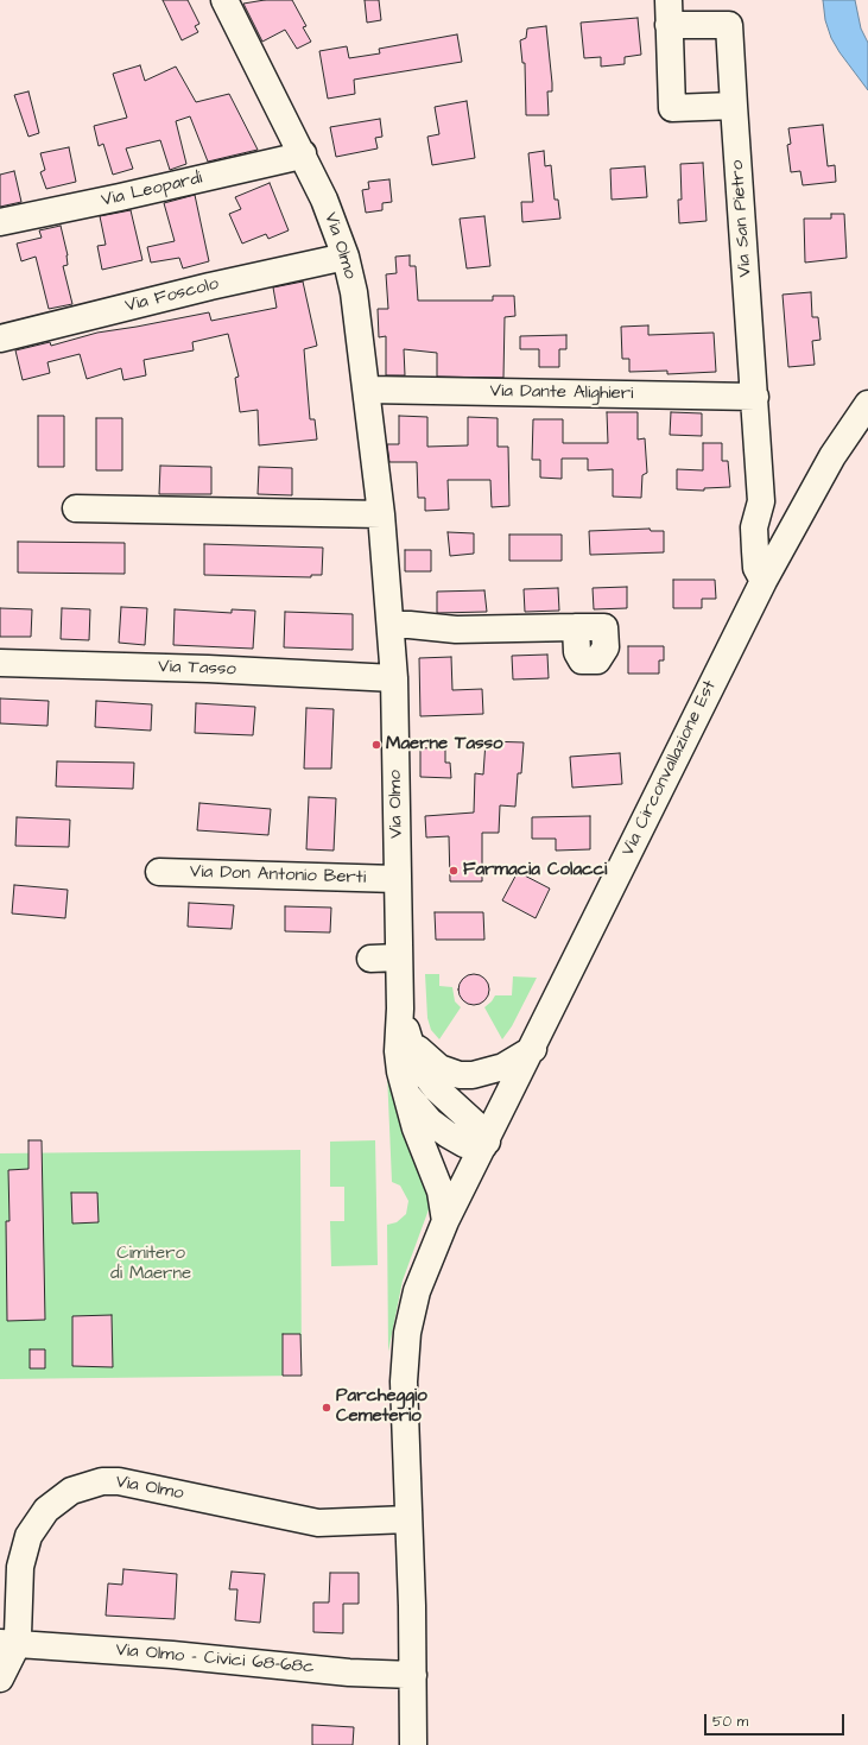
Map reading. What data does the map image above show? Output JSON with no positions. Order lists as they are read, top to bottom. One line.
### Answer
{"streets":{"street":["Via Leopardi","Via San Pietro","Via Olmo","Via Foscolo","Via Dante Alighieri","Via Tasso","Via Circonvallazione Est","Via Don Antonio Berti","Via Olmo - Civici 68-68c"]},"crossings":[["Via Leopardi","Via Olmo"],["Via San Pietro","Via Dante Alighieri"],["Via San Pietro","Via Circonvallazione Est"],["Via Olmo","Via Foscolo"],["Via Olmo","Via Dante Alighieri"],["Via Olmo","Via Tasso"],["Via Olmo","Via Circonvallazione Est"],["Via Olmo","Via Don Antonio Berti"],["Via Olmo","Via Olmo - Civici 68-68c"]],"parks":["Cimitero di Maerne"],"places":["Maerne Tasso","Farmacia Colacci","Parcheggio Cemeterio"],"scale_bar":"50 m"}
